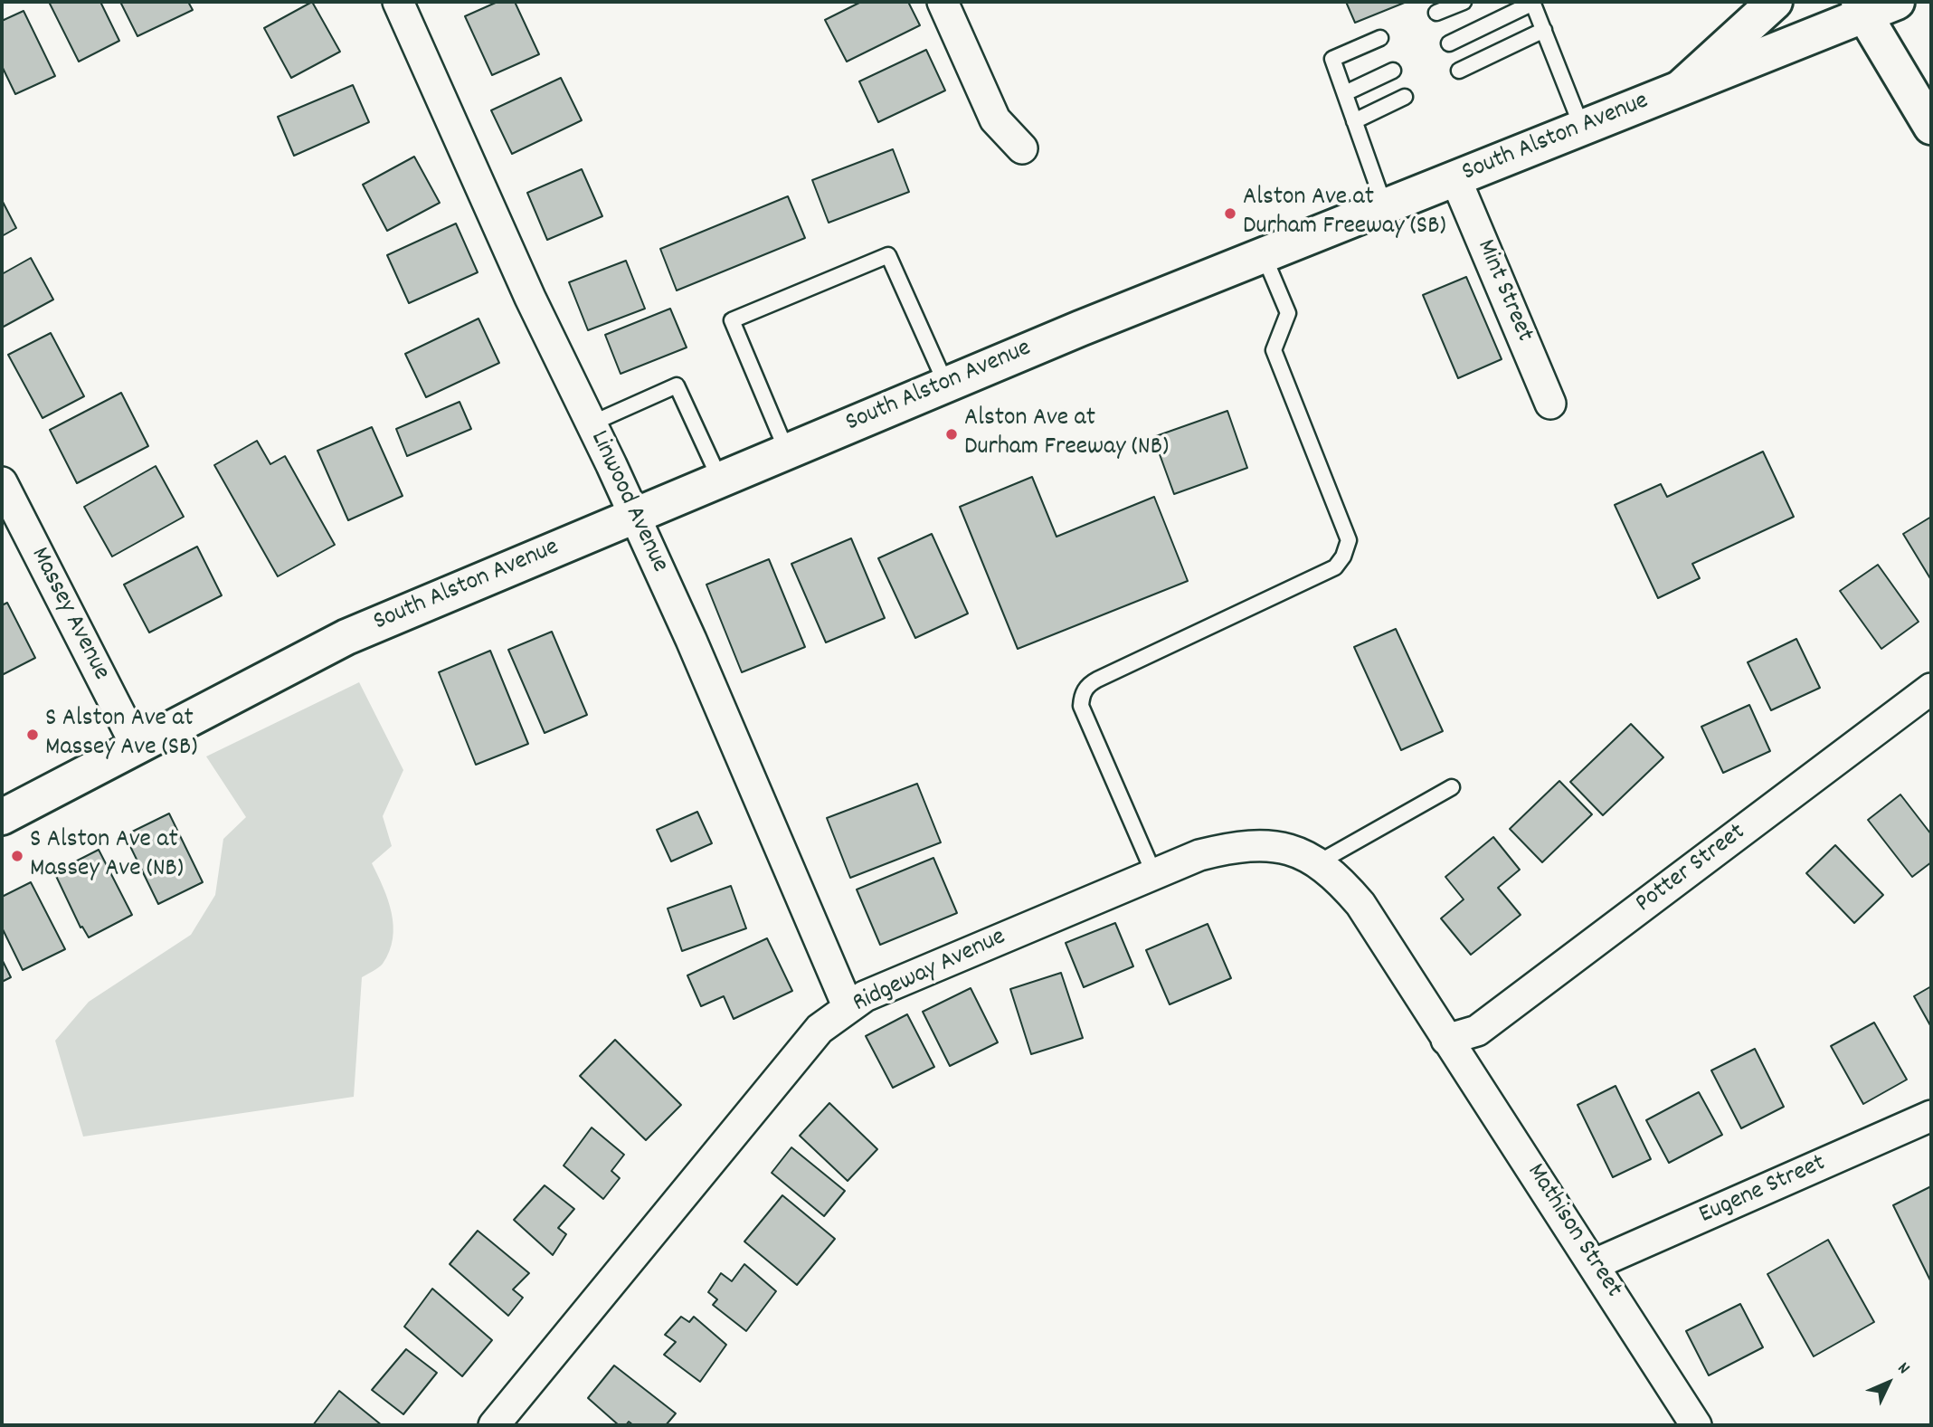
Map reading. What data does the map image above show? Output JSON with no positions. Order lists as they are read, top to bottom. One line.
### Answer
{"streets":{"main road":["South Alston Avenue"],"street":["Mint Street","Linwood Avenue","Massey Avenue","Potter Street","Ridgeway Avenue","Eugene Street","Mathison Street"]},"crossings":[["South Alston Avenue","Mint Street"],["South Alston Avenue","Linwood Avenue"],["South Alston Avenue","Massey Avenue"],["Linwood Avenue","Ridgeway Avenue"],["Potter Street","Ridgeway Avenue"],["Potter Street","Mathison Street"],["Ridgeway Avenue","Mathison Street"],["Eugene Street","Mathison Street"]],"places":["Alston Ave at Durham Freeway (SB)","Alston Ave at Durham Freeway (NB)","S Alston Ave at Massey Ave (SB)","S Alston Ave at Massey Ave (NB)"],"north":"top right"}
